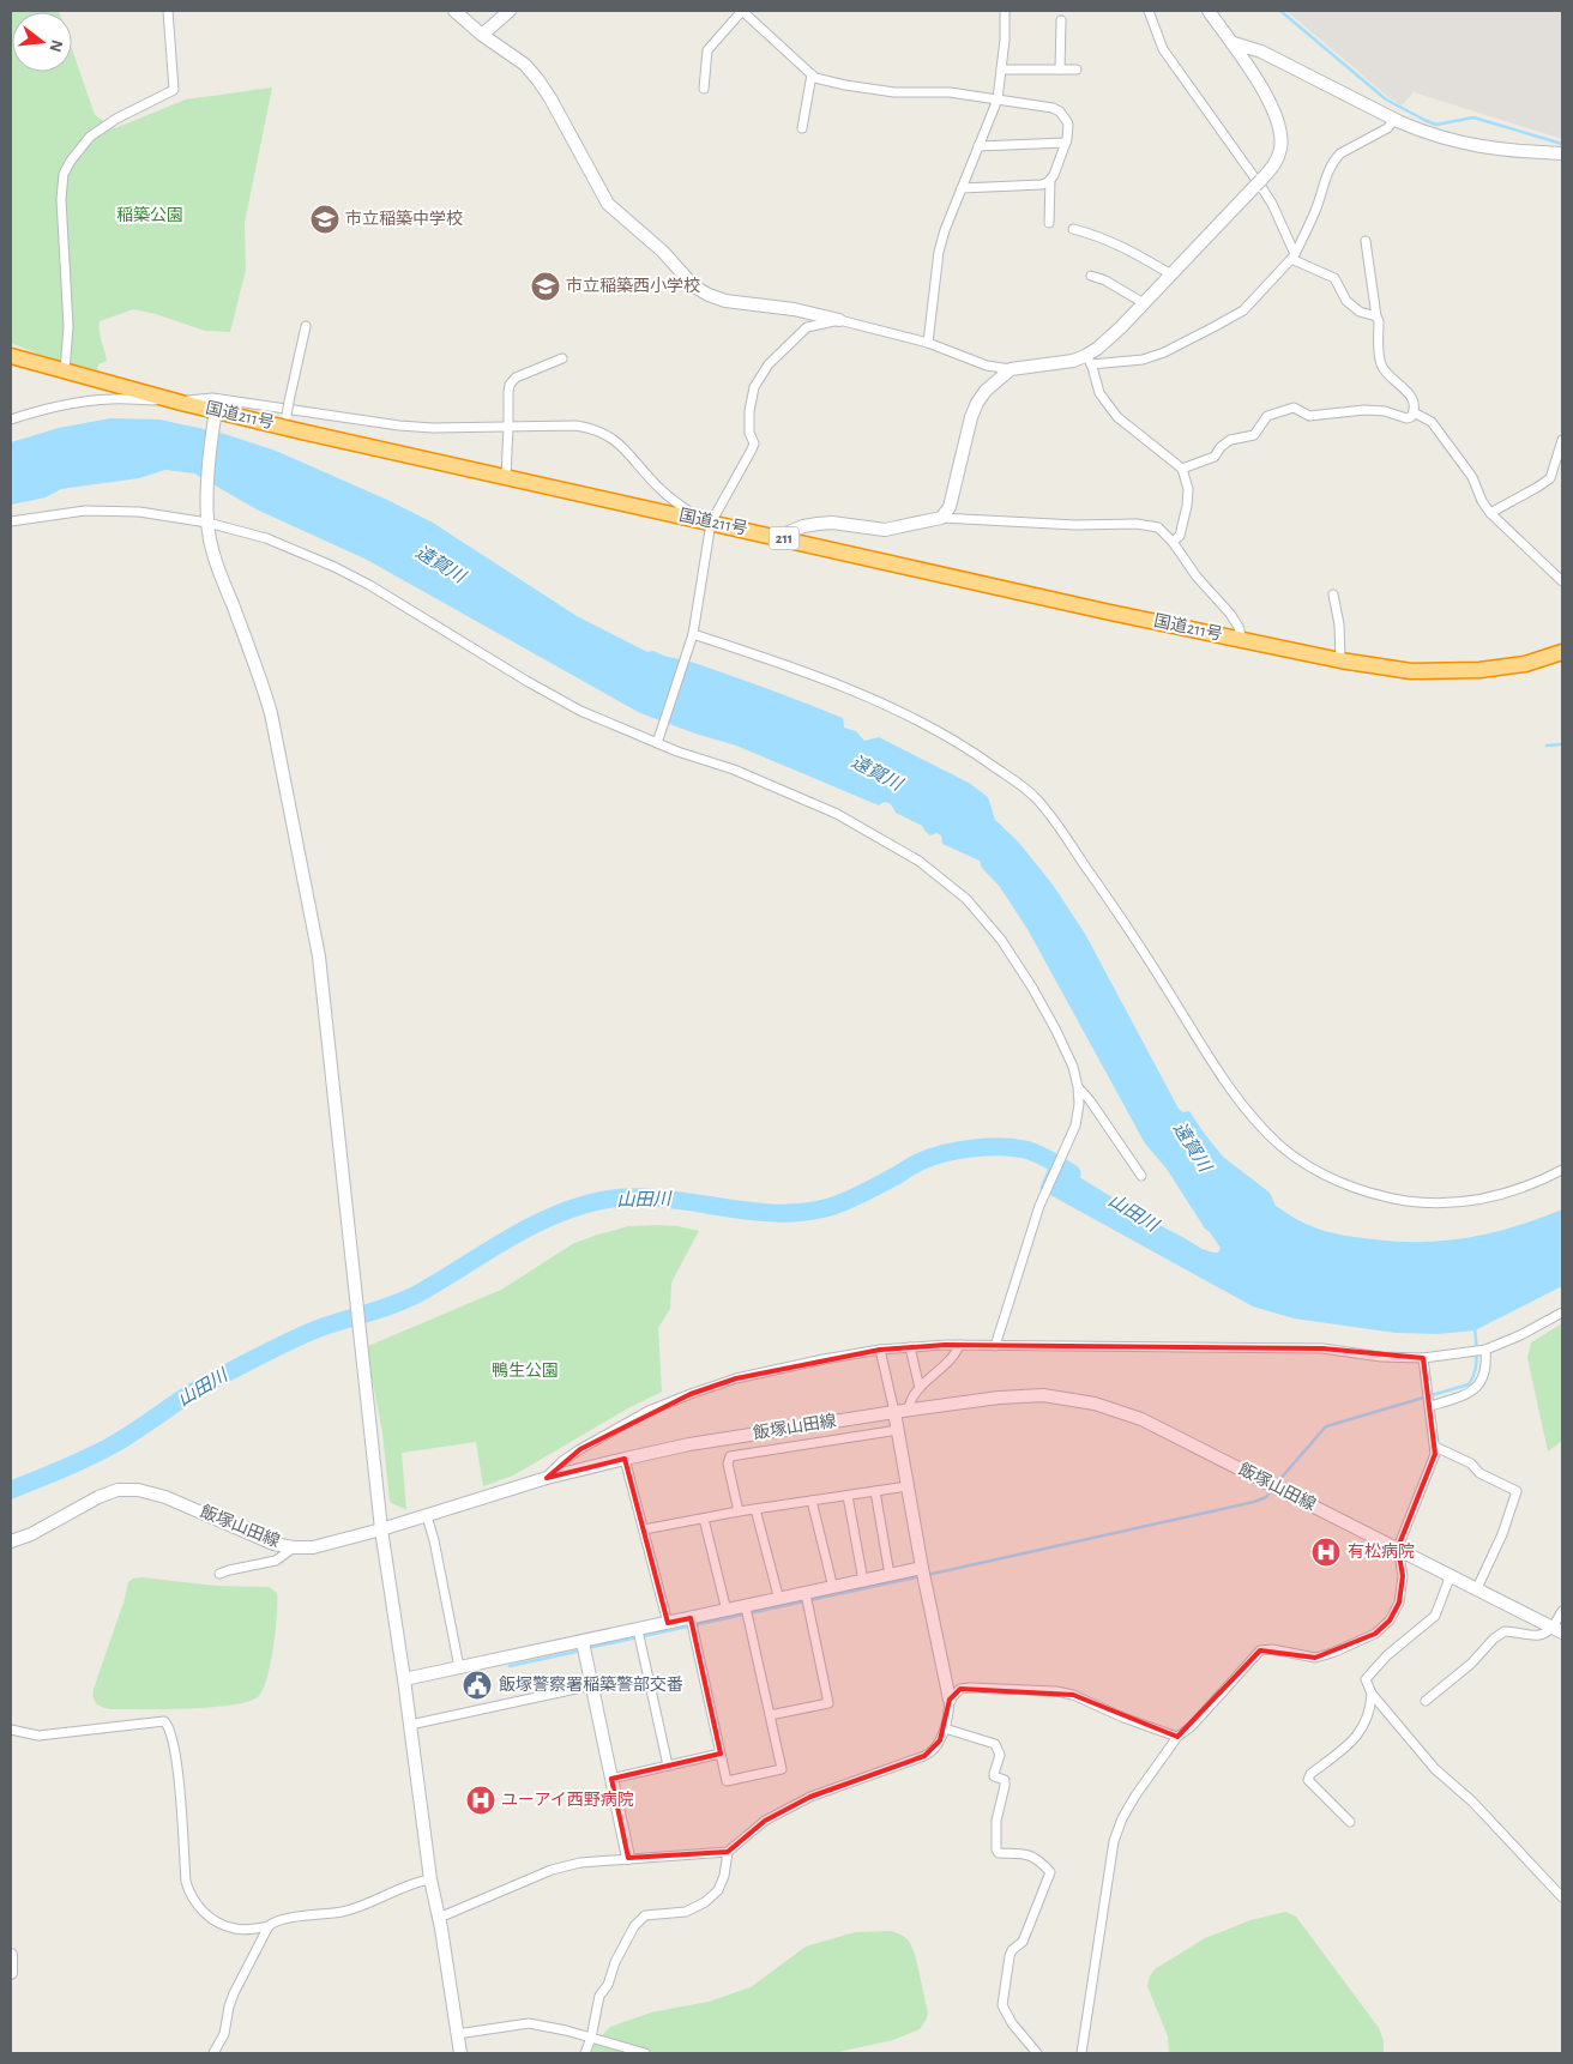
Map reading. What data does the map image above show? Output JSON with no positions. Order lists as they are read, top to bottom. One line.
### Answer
{"streets":{"highway":["国道211号","211"],"street":["飯塚山田線"]},"water":["遠賀川","山田川"],"parks":["稲築公園","鴨生公園"],"places":{"school or university":["市立稲築中学校","市立稲築西小学校"],"hospital":["有松病院","ユーアイ西野病院"],"public building":["飯塚警察署稲築警部交番"]},"north":"right"}
